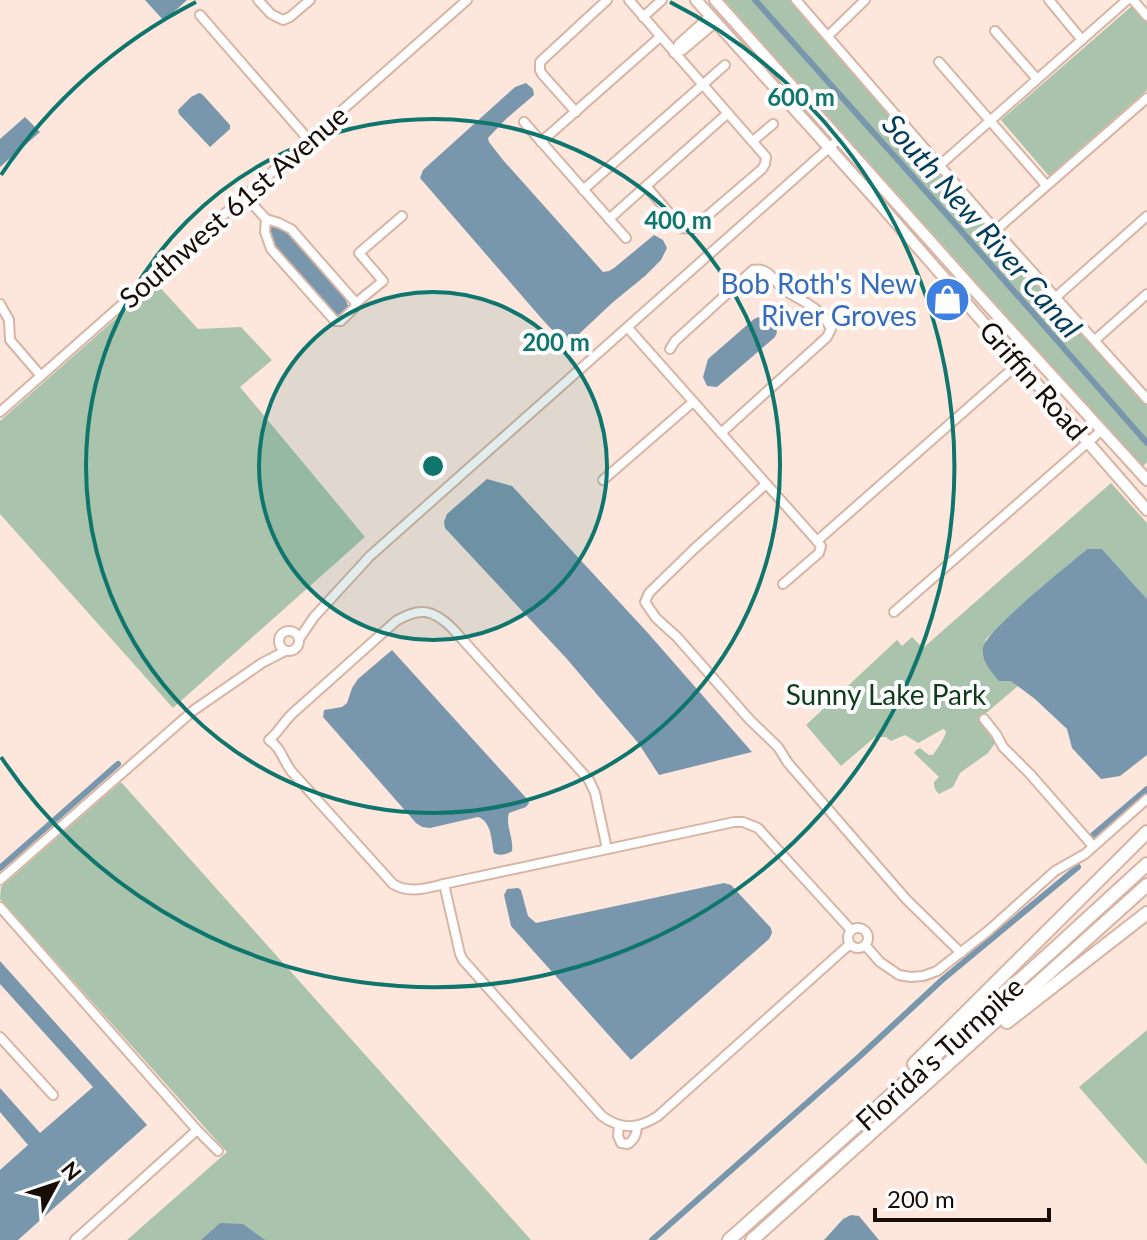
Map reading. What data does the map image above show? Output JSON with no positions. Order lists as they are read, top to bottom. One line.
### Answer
{"streets":{"highway":["Florida's Turnpike"],"main road":["Griffin Road"],"street":["Southwest 61st Avenue"]},"water":["South New River Canal"],"parks":["Sunny Lake Park"],"places":{"shop":["Bob Roth's New River Groves"]},"scale_bar":"200 m","north":"top right","rings":["600 m","400 m","200 m"]}
